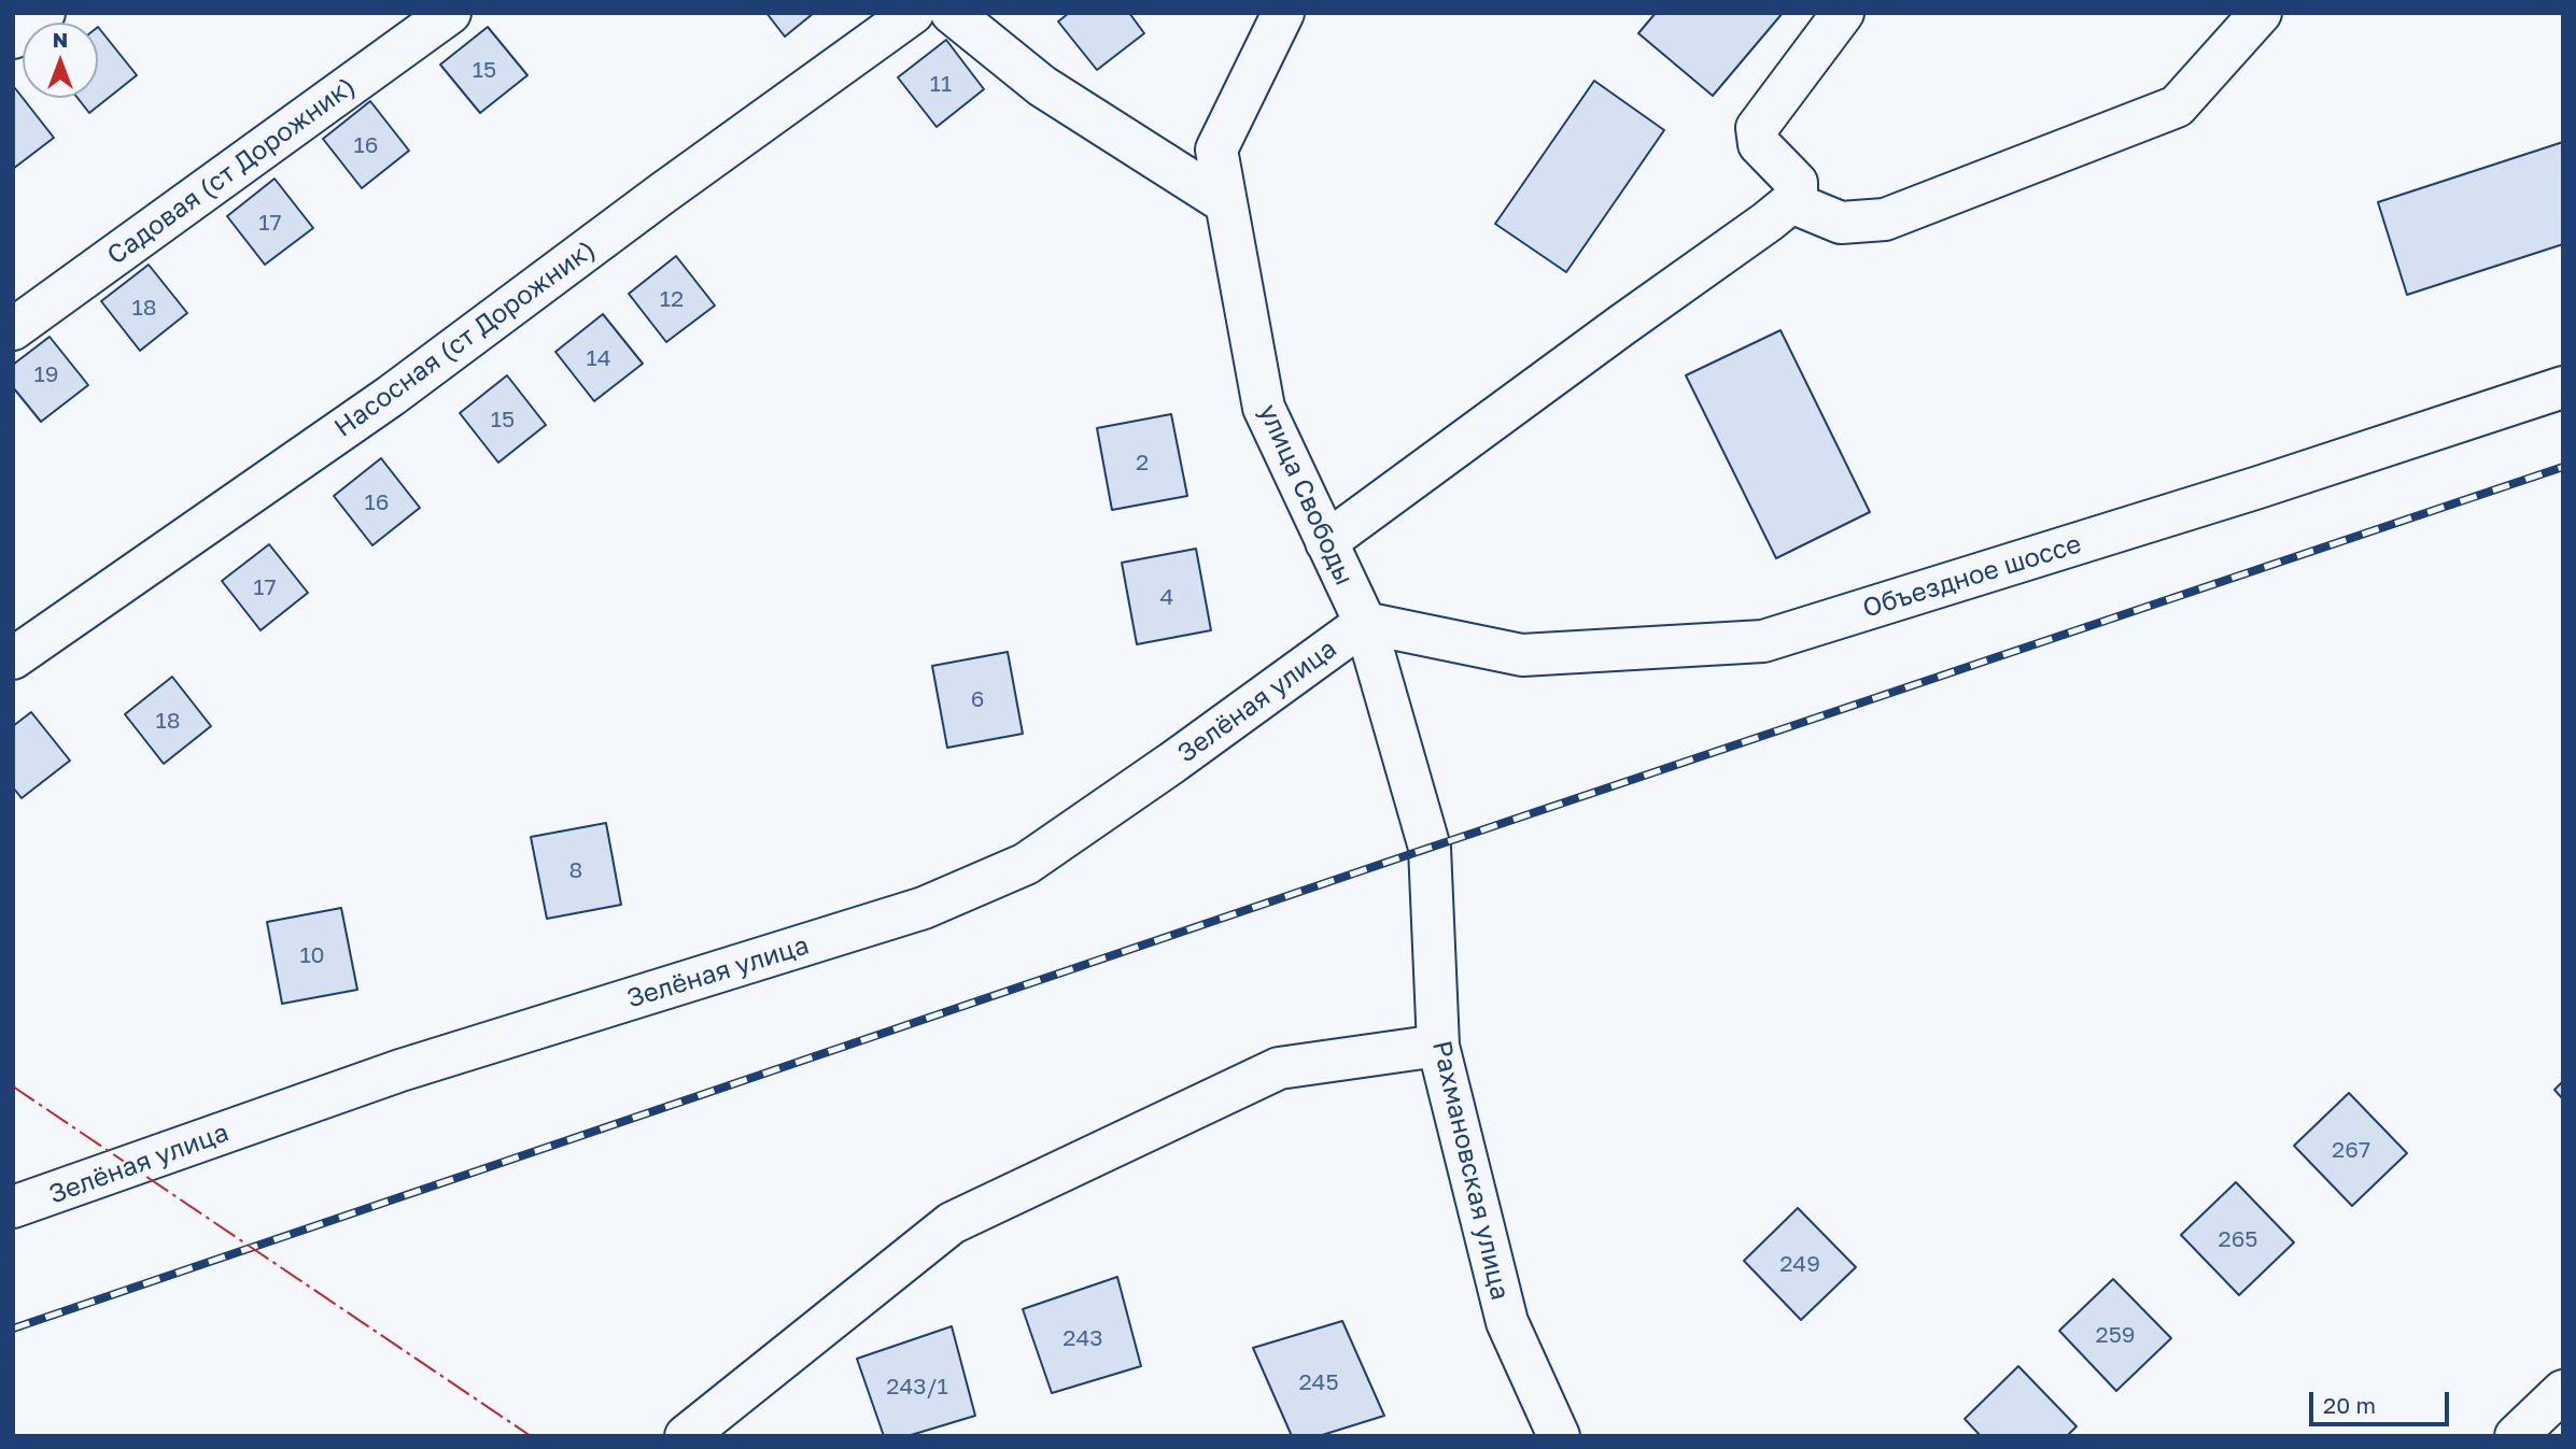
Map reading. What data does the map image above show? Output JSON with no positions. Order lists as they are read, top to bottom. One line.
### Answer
{"streets":{"street":["Садовая (ст Дорожник)","Насосная (ст Дорожник)","улица Свободы","Объездное шоссе","Зелёная улица","Рахмановская улица"]},"crossings":[["улица Свободы","Объездное шоссе"],["улица Свободы","Зелёная улица"],["улица Свободы","Рахмановская улица"],["Объездное шоссе","Зелёная улица"]],"house_numbers":["15","11","16","17","12","18","14","19","15","2","16","17","4","6","18","8","10","267","265","249","259","243","245","243/1"],"scale_bar":"20 m","north":"top"}
